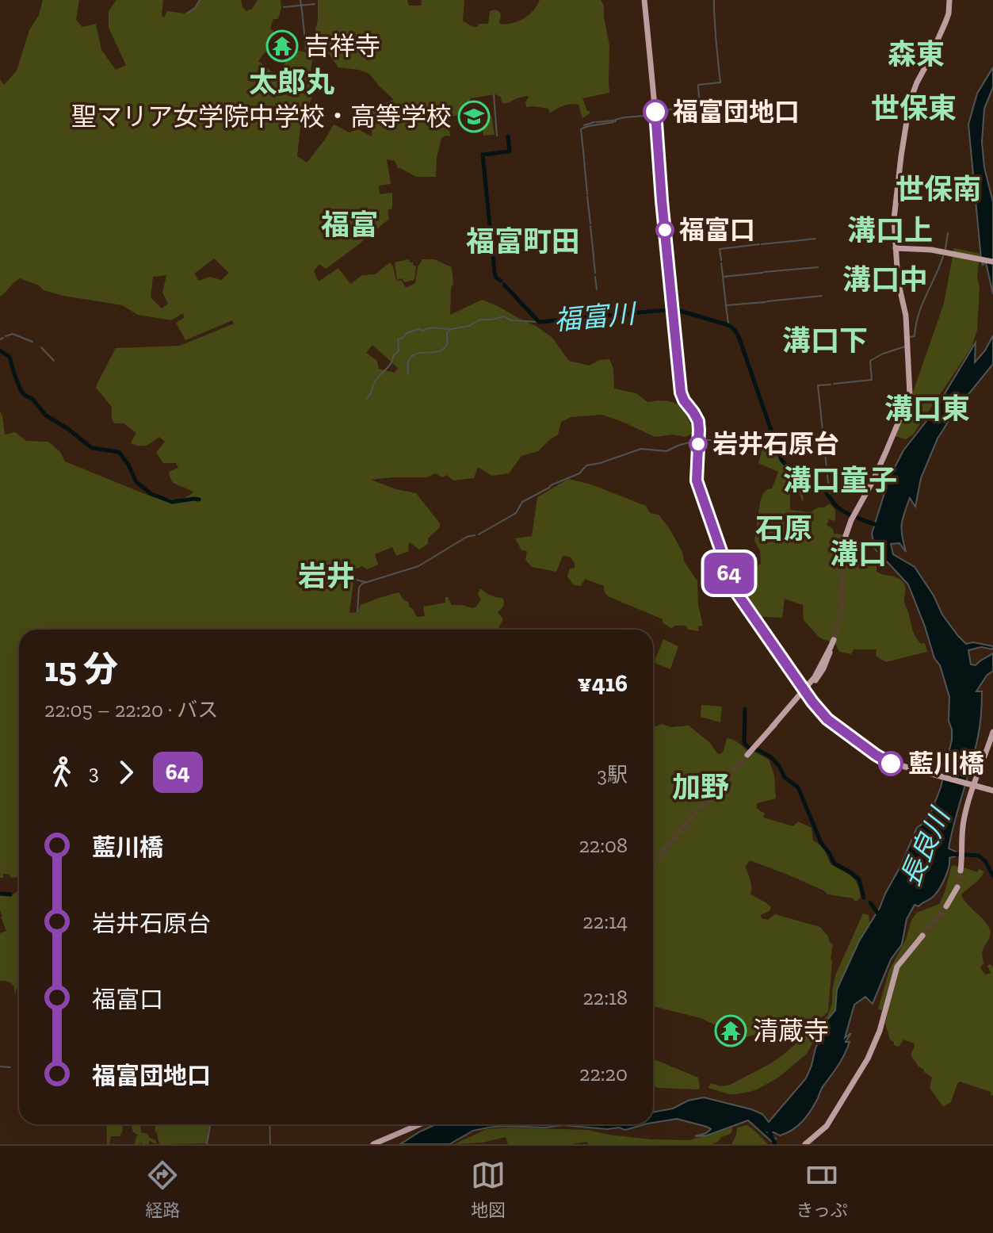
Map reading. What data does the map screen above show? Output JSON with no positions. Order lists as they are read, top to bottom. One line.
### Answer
{"districts":["森東","太郎丸","世保東","世保南","福富","溝口上","福富町田","溝口中","溝口下","溝口東","溝口童子","石原","溝口","岩井","加野"],"water":["福富川","長良川"],"places":{"temple":["吉祥寺","清蔵寺"],"other":["福富団地口","福富口","岩井石原台","藍川橋"],"school or university":["聖マリア女学院中学校・高等学校"]},"lines":["bus line 64"],"page":{"on_map":"64","heading":["15 分","22:05 – 22:20 · バス","¥416"],"legs":["3","64","3駅"],"list":[{"name":"藍川橋","value":"22:08"},{"name":"岩井石原台","value":"22:14"},{"name":"福富口","value":"22:18"},{"name":"福富団地口","value":"22:20"}],"tabs":["経路","地図","きっぷ"]}}
